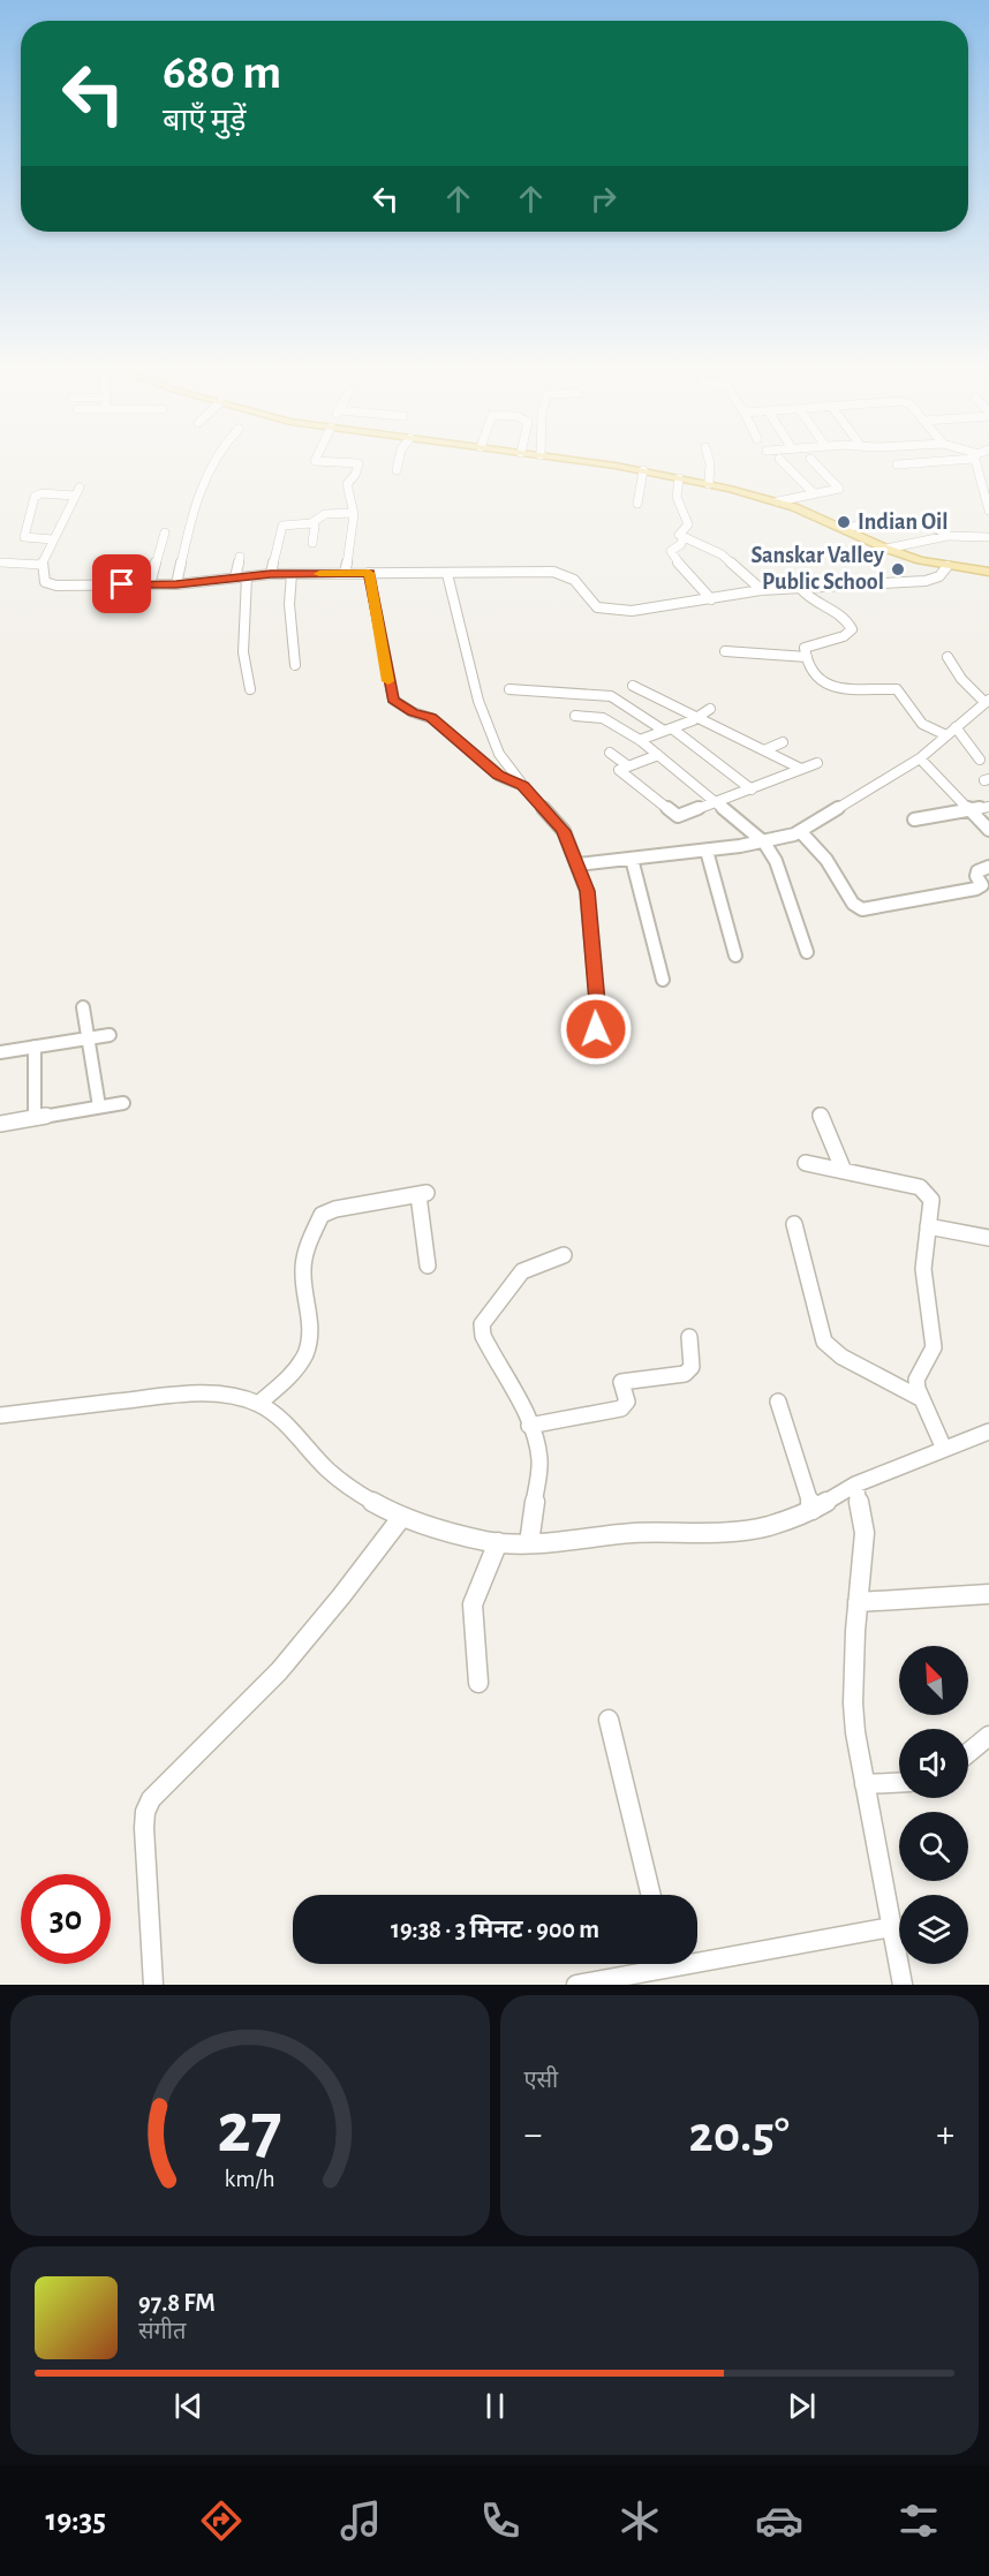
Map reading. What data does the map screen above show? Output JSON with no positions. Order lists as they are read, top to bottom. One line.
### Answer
{"places":["Indian Oil","Sanskar Valley Public School"],"north":"top left","page":{"turn":["680 m","बाएँ मुड़ें"],"limit":"30","trip":"19:38 · 3 मिनट · 900 m","tile":"एसी","heat":["−","20.5°","+"],"song":["97.8 FM","संगीत"],"tabs":"19:35","gauge":["27","km/h"]}}
